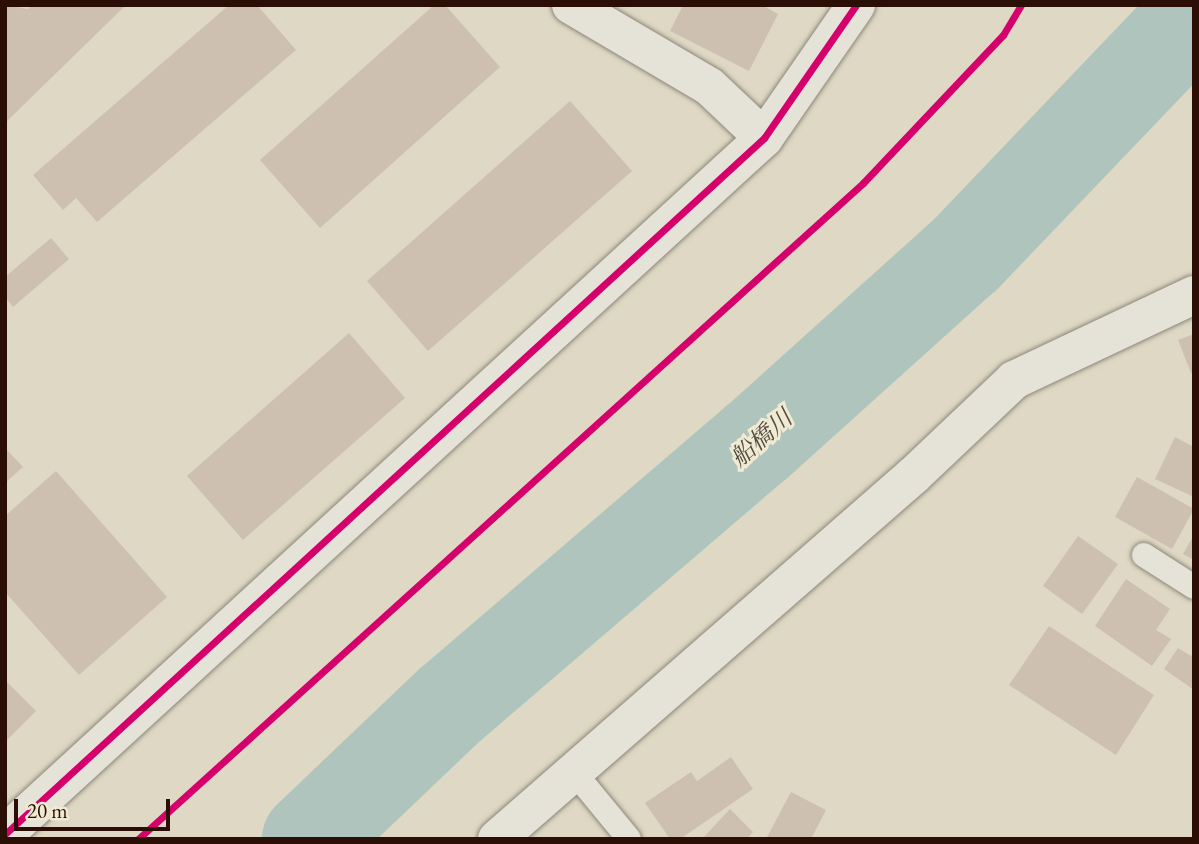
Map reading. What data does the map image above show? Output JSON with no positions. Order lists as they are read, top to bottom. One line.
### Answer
{"water":["船橋川"],"scale_bar":"20 m"}
